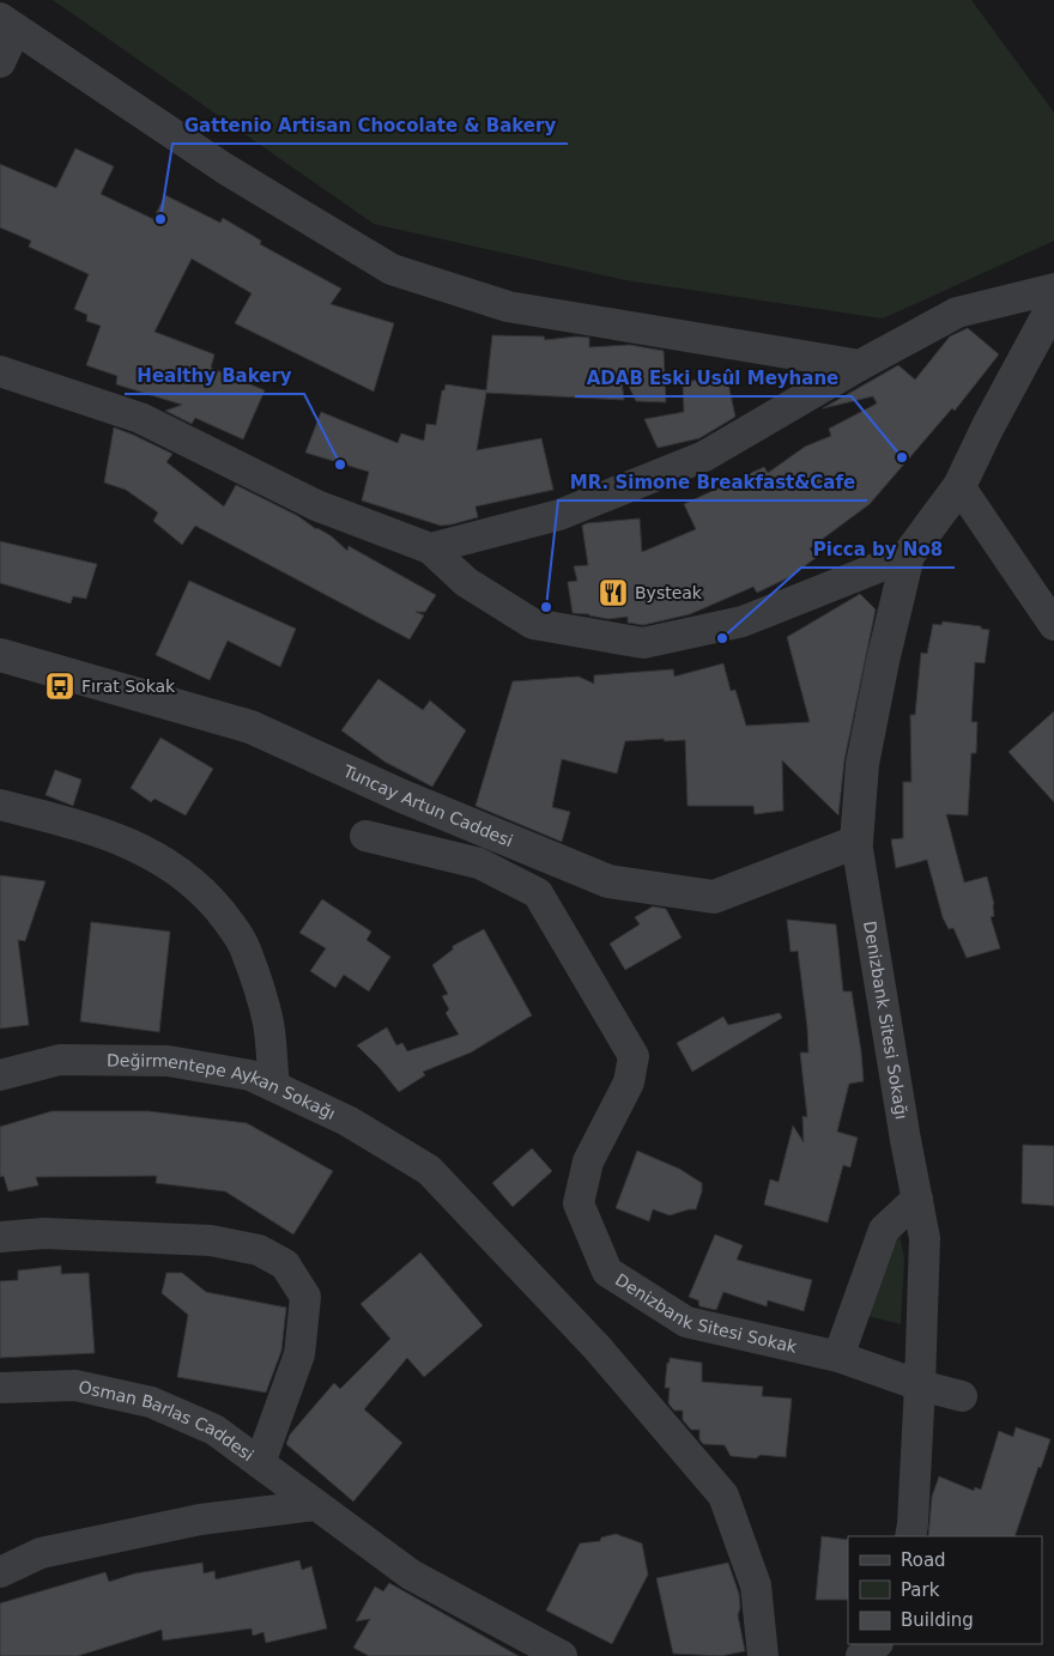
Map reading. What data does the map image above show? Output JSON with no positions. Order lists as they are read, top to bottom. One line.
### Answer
{"streets":{"street":["Tuncay Artun Caddesi","Denizbank Sitesi Sokağı","Değirmentepe Aykan Sokağı","Denizbank Sitesi Sokak","Osman Barlas Caddesi"]},"crossings":[["Tuncay Artun Caddesi","Denizbank Sitesi Sokağı"]],"places":{"other":["Gattenio Artisan Chocolate & Bakery","ADAB Eski Usûl Meyhane","Healthy Bakery","MR. Simone Breakfast&Cafe","Picca by No8"],"restaurant":["Bysteak"],"bus stop":["Fırat Sokak"]},"legend":["Road","Park","Building"]}
